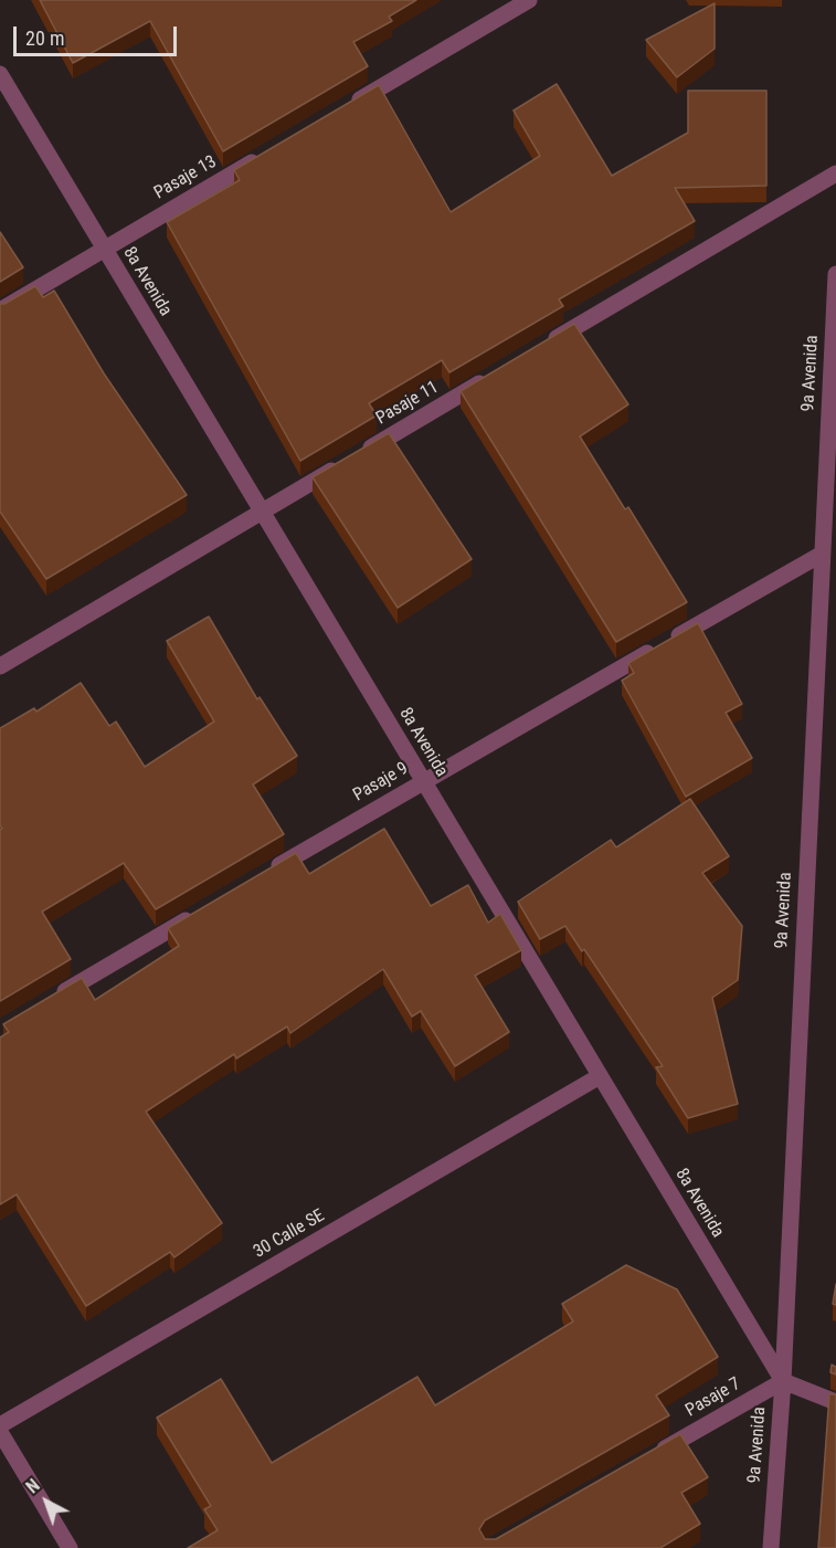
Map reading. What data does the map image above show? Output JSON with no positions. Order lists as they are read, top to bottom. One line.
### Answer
{"streets":{"street":["Pasaje 13","8a Avenida","9a Avenida","Pasaje 11","Pasaje 9","30 Calle SE","Pasaje 7"]},"crossings":[["Pasaje 13","8a Avenida"],["8a Avenida","9a Avenida"],["8a Avenida","Pasaje 11"],["8a Avenida","Pasaje 9"],["8a Avenida","30 Calle SE"],["8a Avenida","Pasaje 7"],["9a Avenida","Pasaje 9"],["9a Avenida","Pasaje 7"]],"scale_bar":"20 m","north":"top left"}
